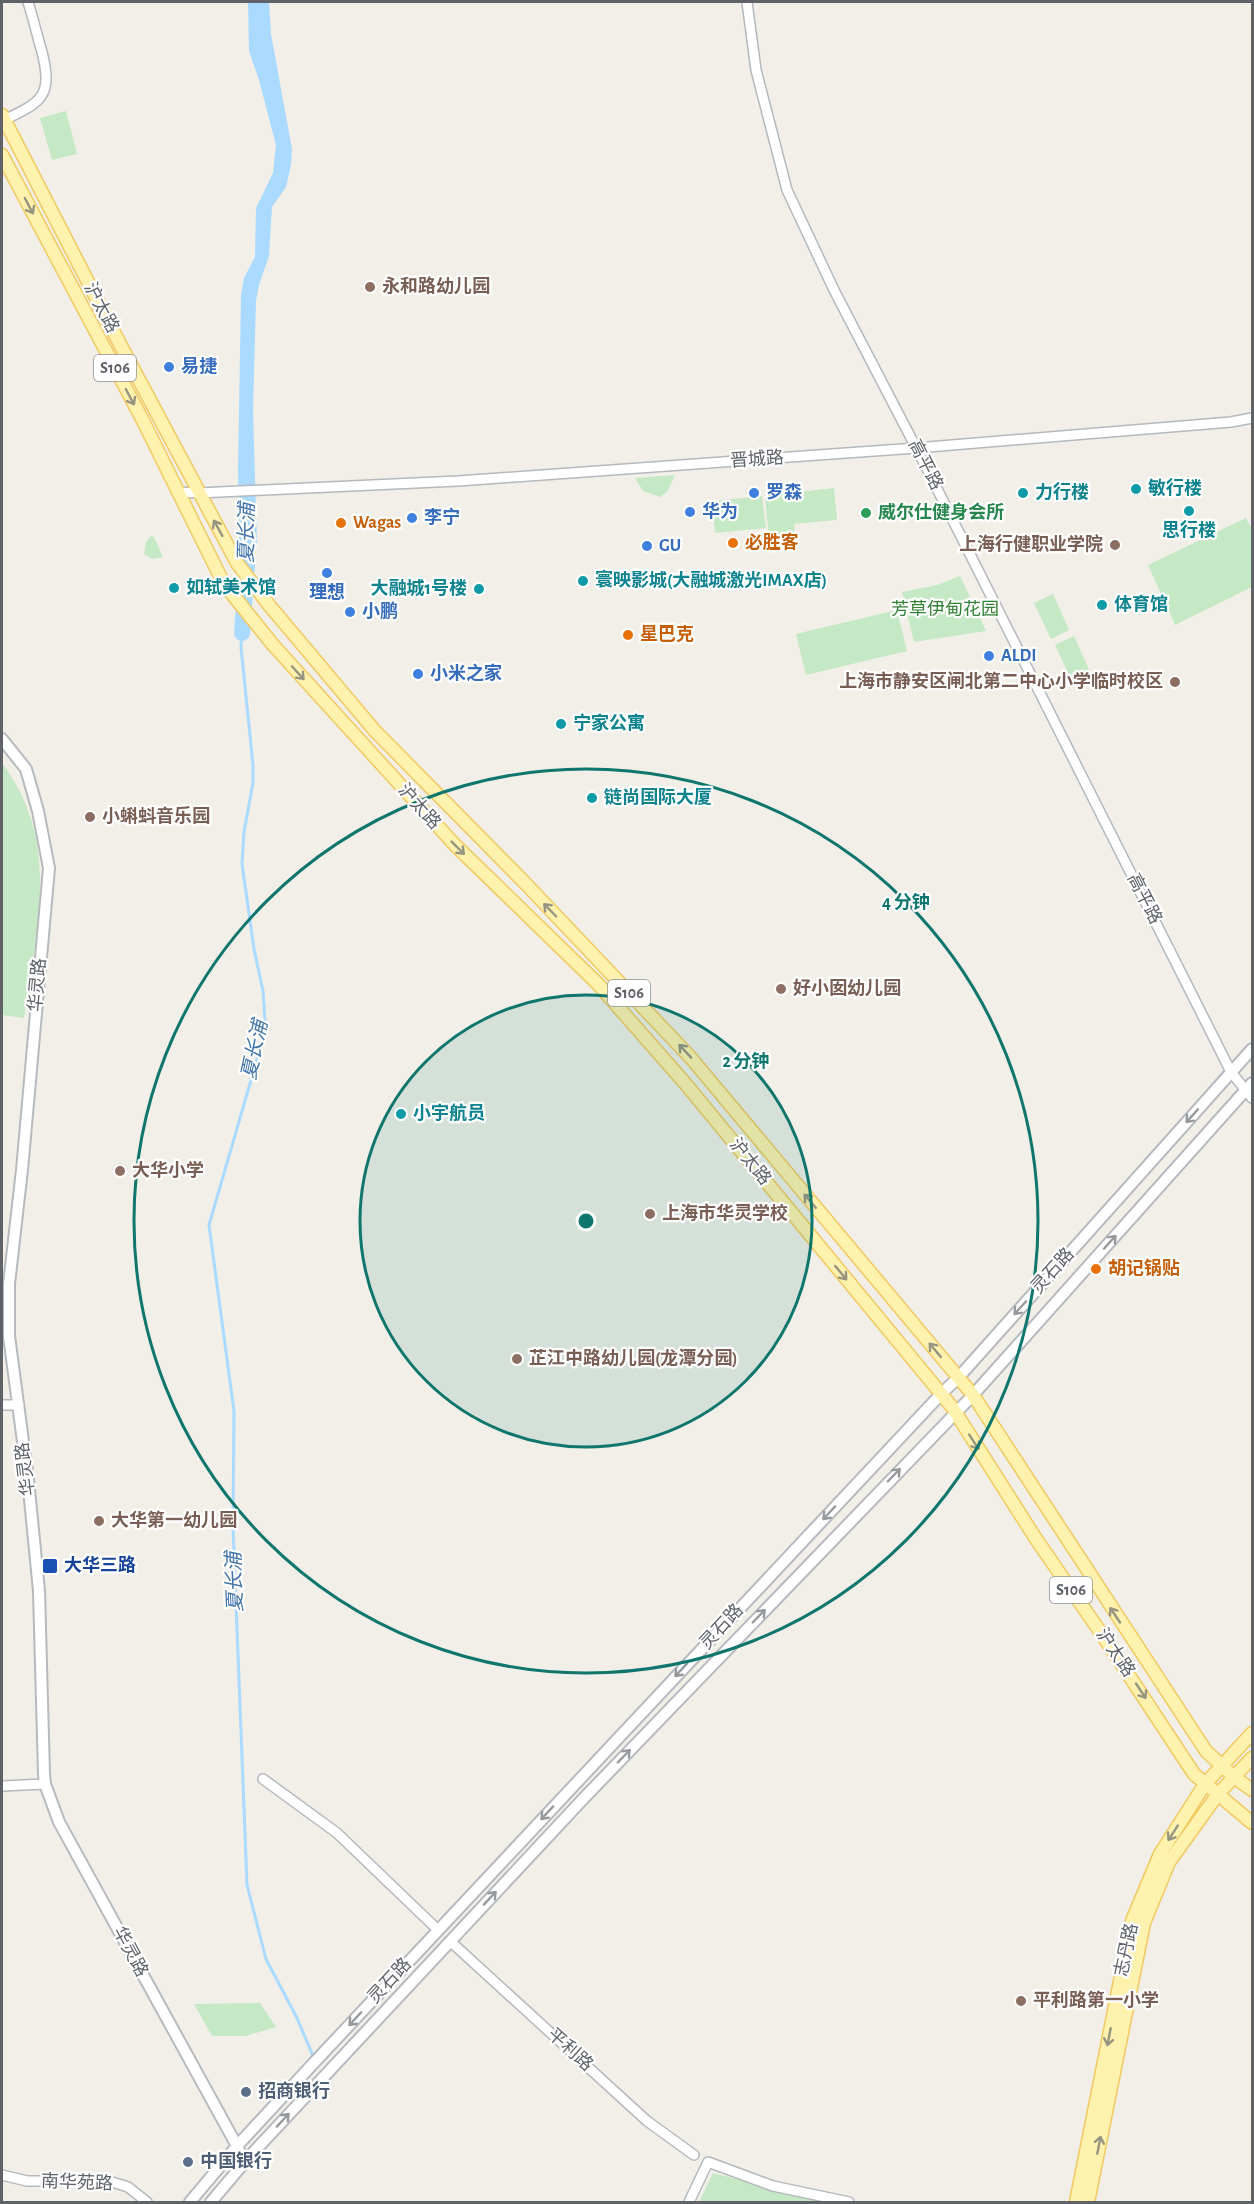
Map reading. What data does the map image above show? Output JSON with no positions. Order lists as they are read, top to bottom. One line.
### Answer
{"streets":{"main road":["沪太路","S106","华灵路","灵石路","志丹路"],"street":["晋城路","高平路","平利路","南华苑路"]},"crossings":[["沪太路","晋城路"],["沪太路","灵石路"],["沪太路","志丹路"],["晋城路","高平路"],["高平路","灵石路"],["华灵路","灵石路"],["灵石路","平利路"]],"water":["夏长浦"],"parks":["芳草伊甸花园"],"places":{"other":["永和路幼儿园","易捷","敏行楼","罗森","力行楼","思行楼","华为","威尔仕健身会所","李宁","Wagas","必胜客","上海行健职业学院","GU","理想","寰映影城(大融城激光IMAX店)","如轼美术馆","大融城1号楼","体育馆","小鹏","星巴克","ALDI","小米之家","上海市静安区闸北第二中心小学临时校区","宁家公寓","链尚国际大厦","小蝌蚪音乐园","好小囡幼儿园","小宇航员","大华小学","上海市华灵学校","胡记锅贴","芷江中路幼儿园(龙潭分园)","大华第一幼儿园","平利路第一小学","招商银行","中国银行"],"transit":["大华三路"]},"rings":["4 分钟","2 分钟"]}
